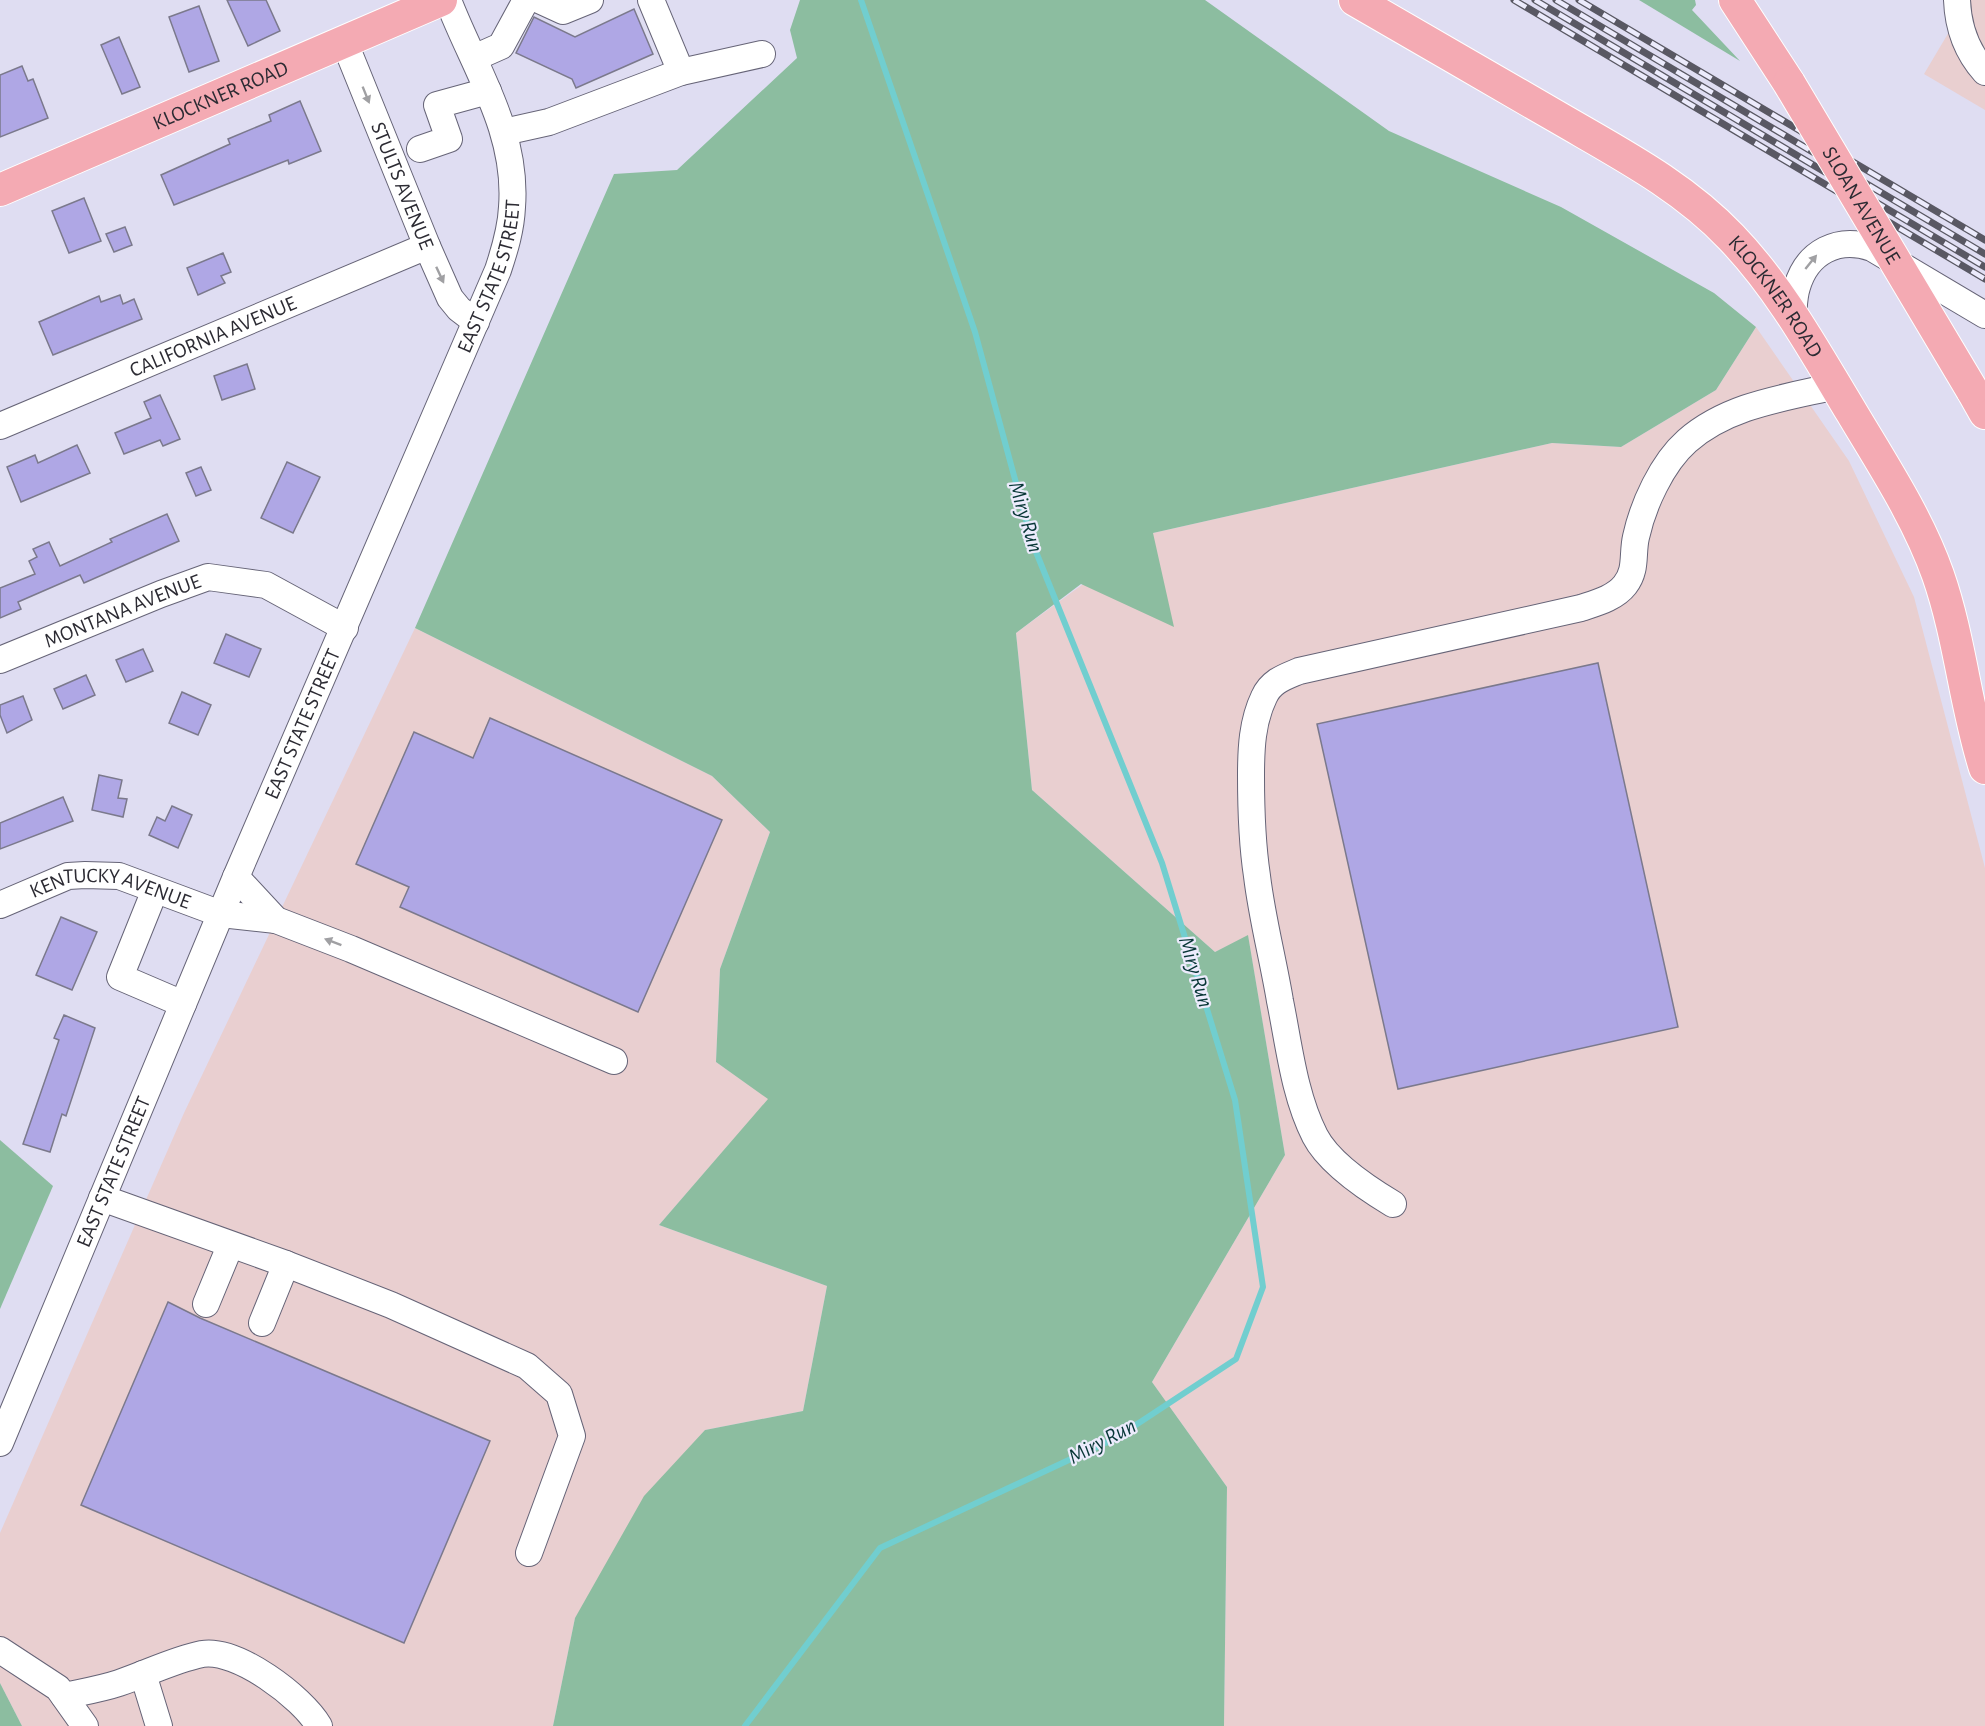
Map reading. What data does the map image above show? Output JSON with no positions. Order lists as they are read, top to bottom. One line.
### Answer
{"streets":{"main road":["KLOCKNER ROAD","SLOAN AVENUE"],"street":["STULTS AVENUE","EAST STATE STREET","CALIFORNIA AVENUE","MONTANA AVENUE","KENTUCKY AVENUE"]},"crossings":[["KLOCKNER ROAD","STULTS AVENUE"],["STULTS AVENUE","EAST STATE STREET"],["STULTS AVENUE","CALIFORNIA AVENUE"],["EAST STATE STREET","MONTANA AVENUE"],["EAST STATE STREET","KENTUCKY AVENUE"]],"one_way":["STULTS AVENUE"],"water":["Miry Run"]}
